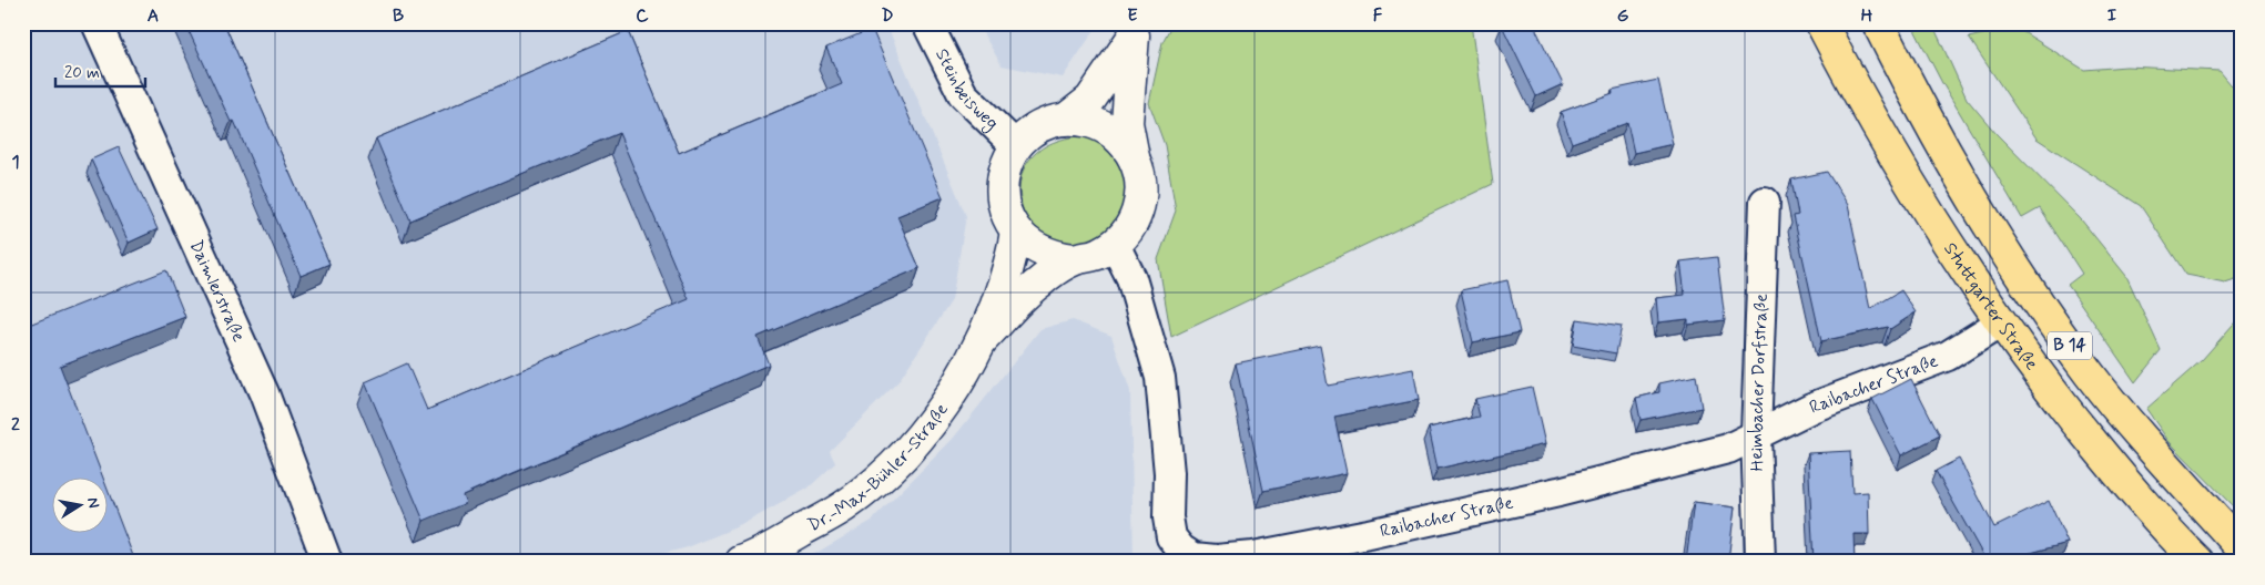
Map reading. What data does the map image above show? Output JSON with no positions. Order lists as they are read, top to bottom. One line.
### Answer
{"streets":{"main road":["Stuttgarter Straße","B 14"],"street":["Steinbeisweg","Daimlerstraße","Heimbacher Dorfstraße","Raibacher Straße","Dr.-Max-Bühler-Straße"]},"crossings":[["Steinbeisweg","Raibacher Straße"],["Steinbeisweg","Dr.-Max-Bühler-Straße"],["Stuttgarter Straße","Raibacher Straße"],["Heimbacher Dorfstraße","Raibacher Straße"],["Raibacher Straße","Dr.-Max-Bühler-Straße"]],"scale_bar":"20 m","north":"right","grid":{"columns":["A","B","C","D","E","F","G","H","I"],"rows":["1","2"]}}
